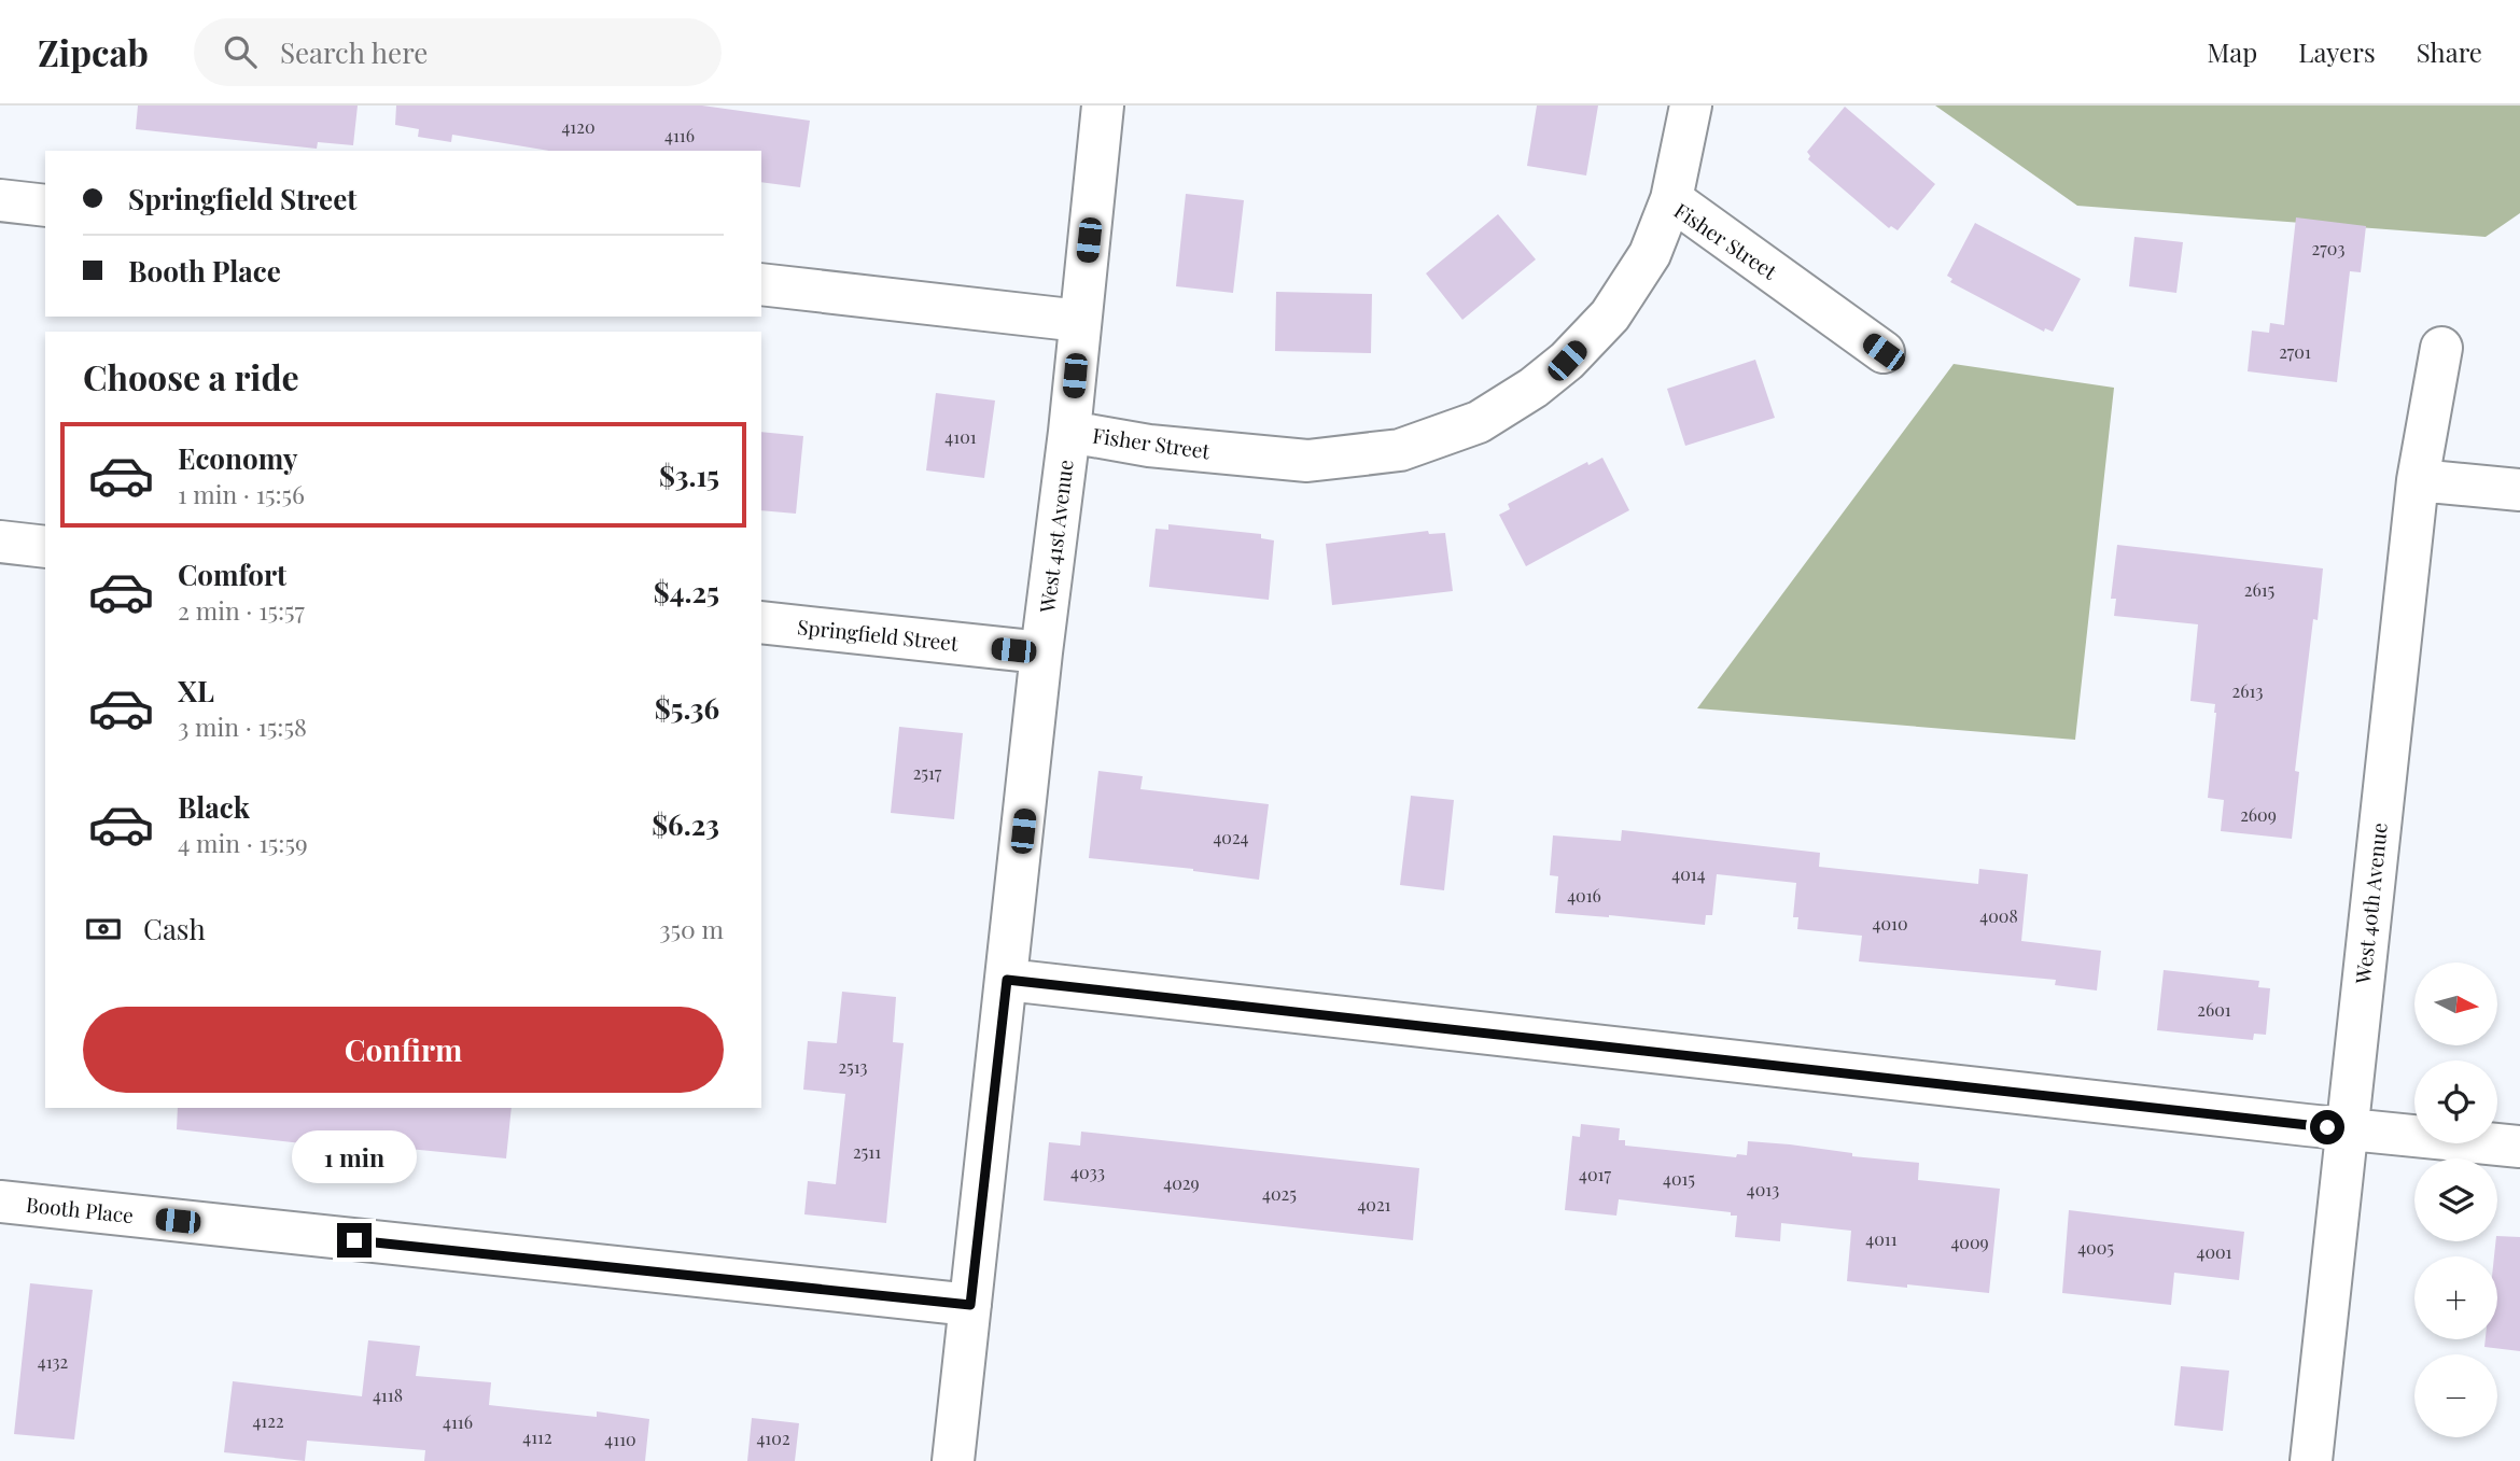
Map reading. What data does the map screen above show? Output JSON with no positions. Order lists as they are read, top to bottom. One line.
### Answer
{"streets":{"street":["Fisher Street","West 41st Avenue","Springfield Street","West 40th Avenue","Booth Place"]},"crossings":[["Fisher Street","West 41st Avenue"],["West 41st Avenue","Springfield Street"],["West 41st Avenue","Booth Place"]],"house_numbers":["4120","4116","2703","2701","4101","2615","2613","2517","2609","4024","4014","4016","4008","4010","2601","2513","2511","4033","4017","4015","4029","4013","4025","4021","4011","4009","4005","4001","4132","4118","4122","4116","4112","4102","4110"],"north":"right","page":{"header":"Zipcab","search":"Search here","nav":["Map","Layers","Share"],"banner":["Springfield Street","Booth Place"],"heading":"Choose a ride","list":[{"name":"Economy","note":"1 min · 15:56","value":"$3.15"},{"name":"Comfort","note":"2 min · 15:57","value":"$4.25"},{"name":"XL","note":"3 min · 15:58","value":"$5.36"},{"name":"Black","note":"4 min · 15:59","value":"$6.23"}],"pay":["Cash","350 m"],"map_buttons":["+","−"],"buttons":"Confirm","bubble":"1 min"}}
